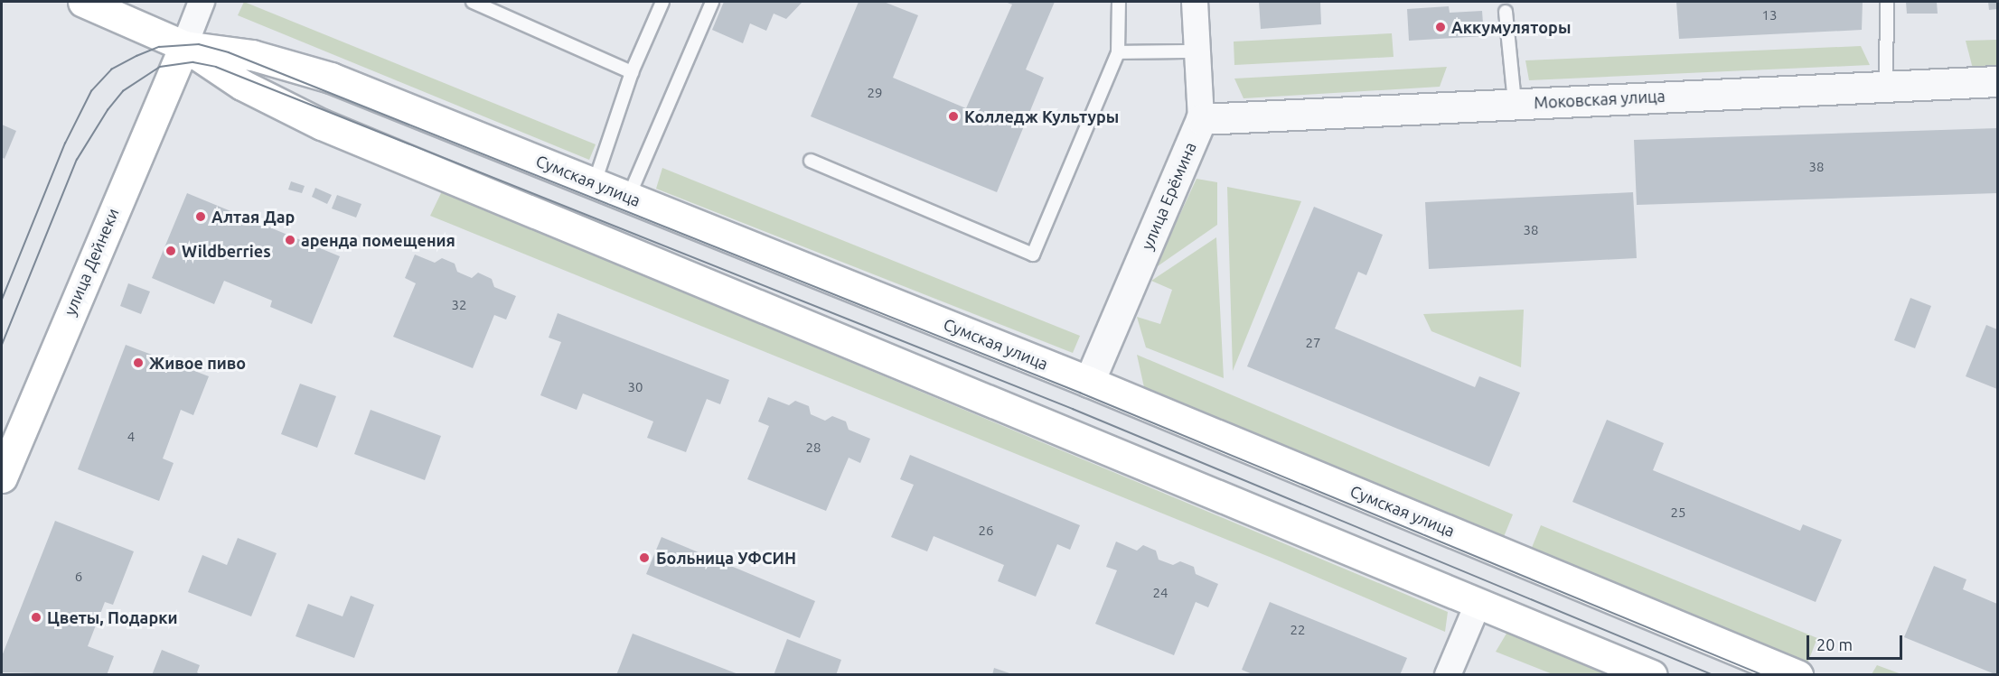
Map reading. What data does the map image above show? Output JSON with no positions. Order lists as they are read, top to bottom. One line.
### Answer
{"streets":{"main road":["Сумская улица","улица Дейнеки"],"street":["Моковская улица","улица Ерёмина"]},"crossings":[["Моковская улица","улица Ерёмина"],["Сумская улица","улица Ерёмина"],["Сумская улица","улица Дейнеки"]],"places":["Аккумуляторы","Колледж Культуры","Алтая Дар","аренда помещения","Wildberries","Живое пиво","Больница УФСИН","Цветы, Подарки"],"house_numbers":["13","29","38","38","32","27","30","4","28","25","26","6","24","22"],"scale_bar":"20 m"}
